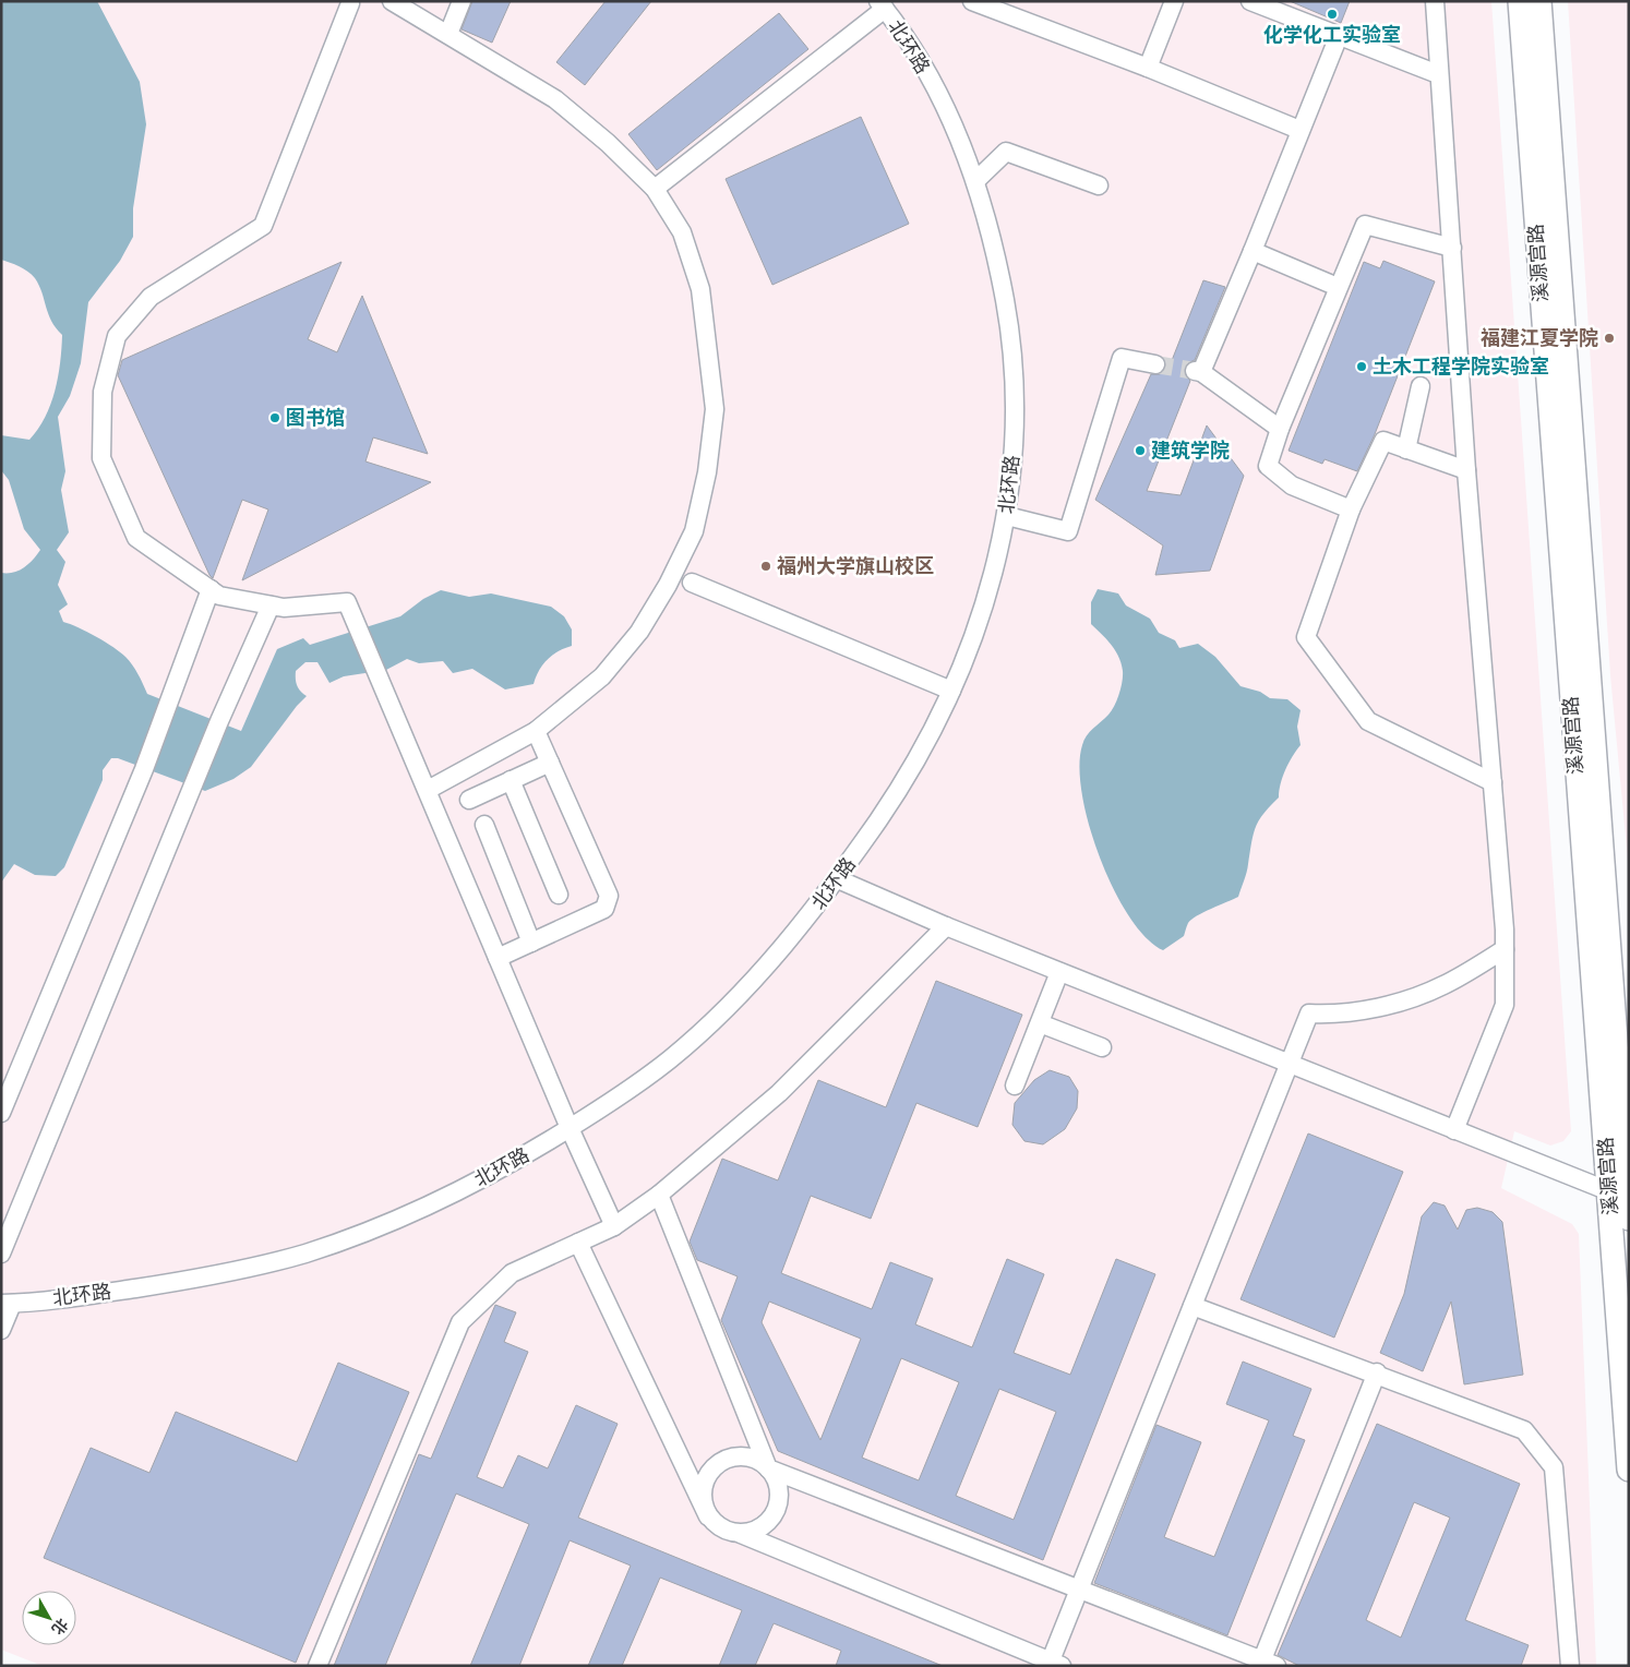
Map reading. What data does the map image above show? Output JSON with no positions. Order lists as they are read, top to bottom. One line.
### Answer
{"streets":{"main road":["溪源宫路"],"street":["北环路"]},"places":["化学化工实验室","福建江夏学院","土木工程学院实验室","图书馆","建筑学院","福州大学旗山校区"],"north":"bottom right"}
